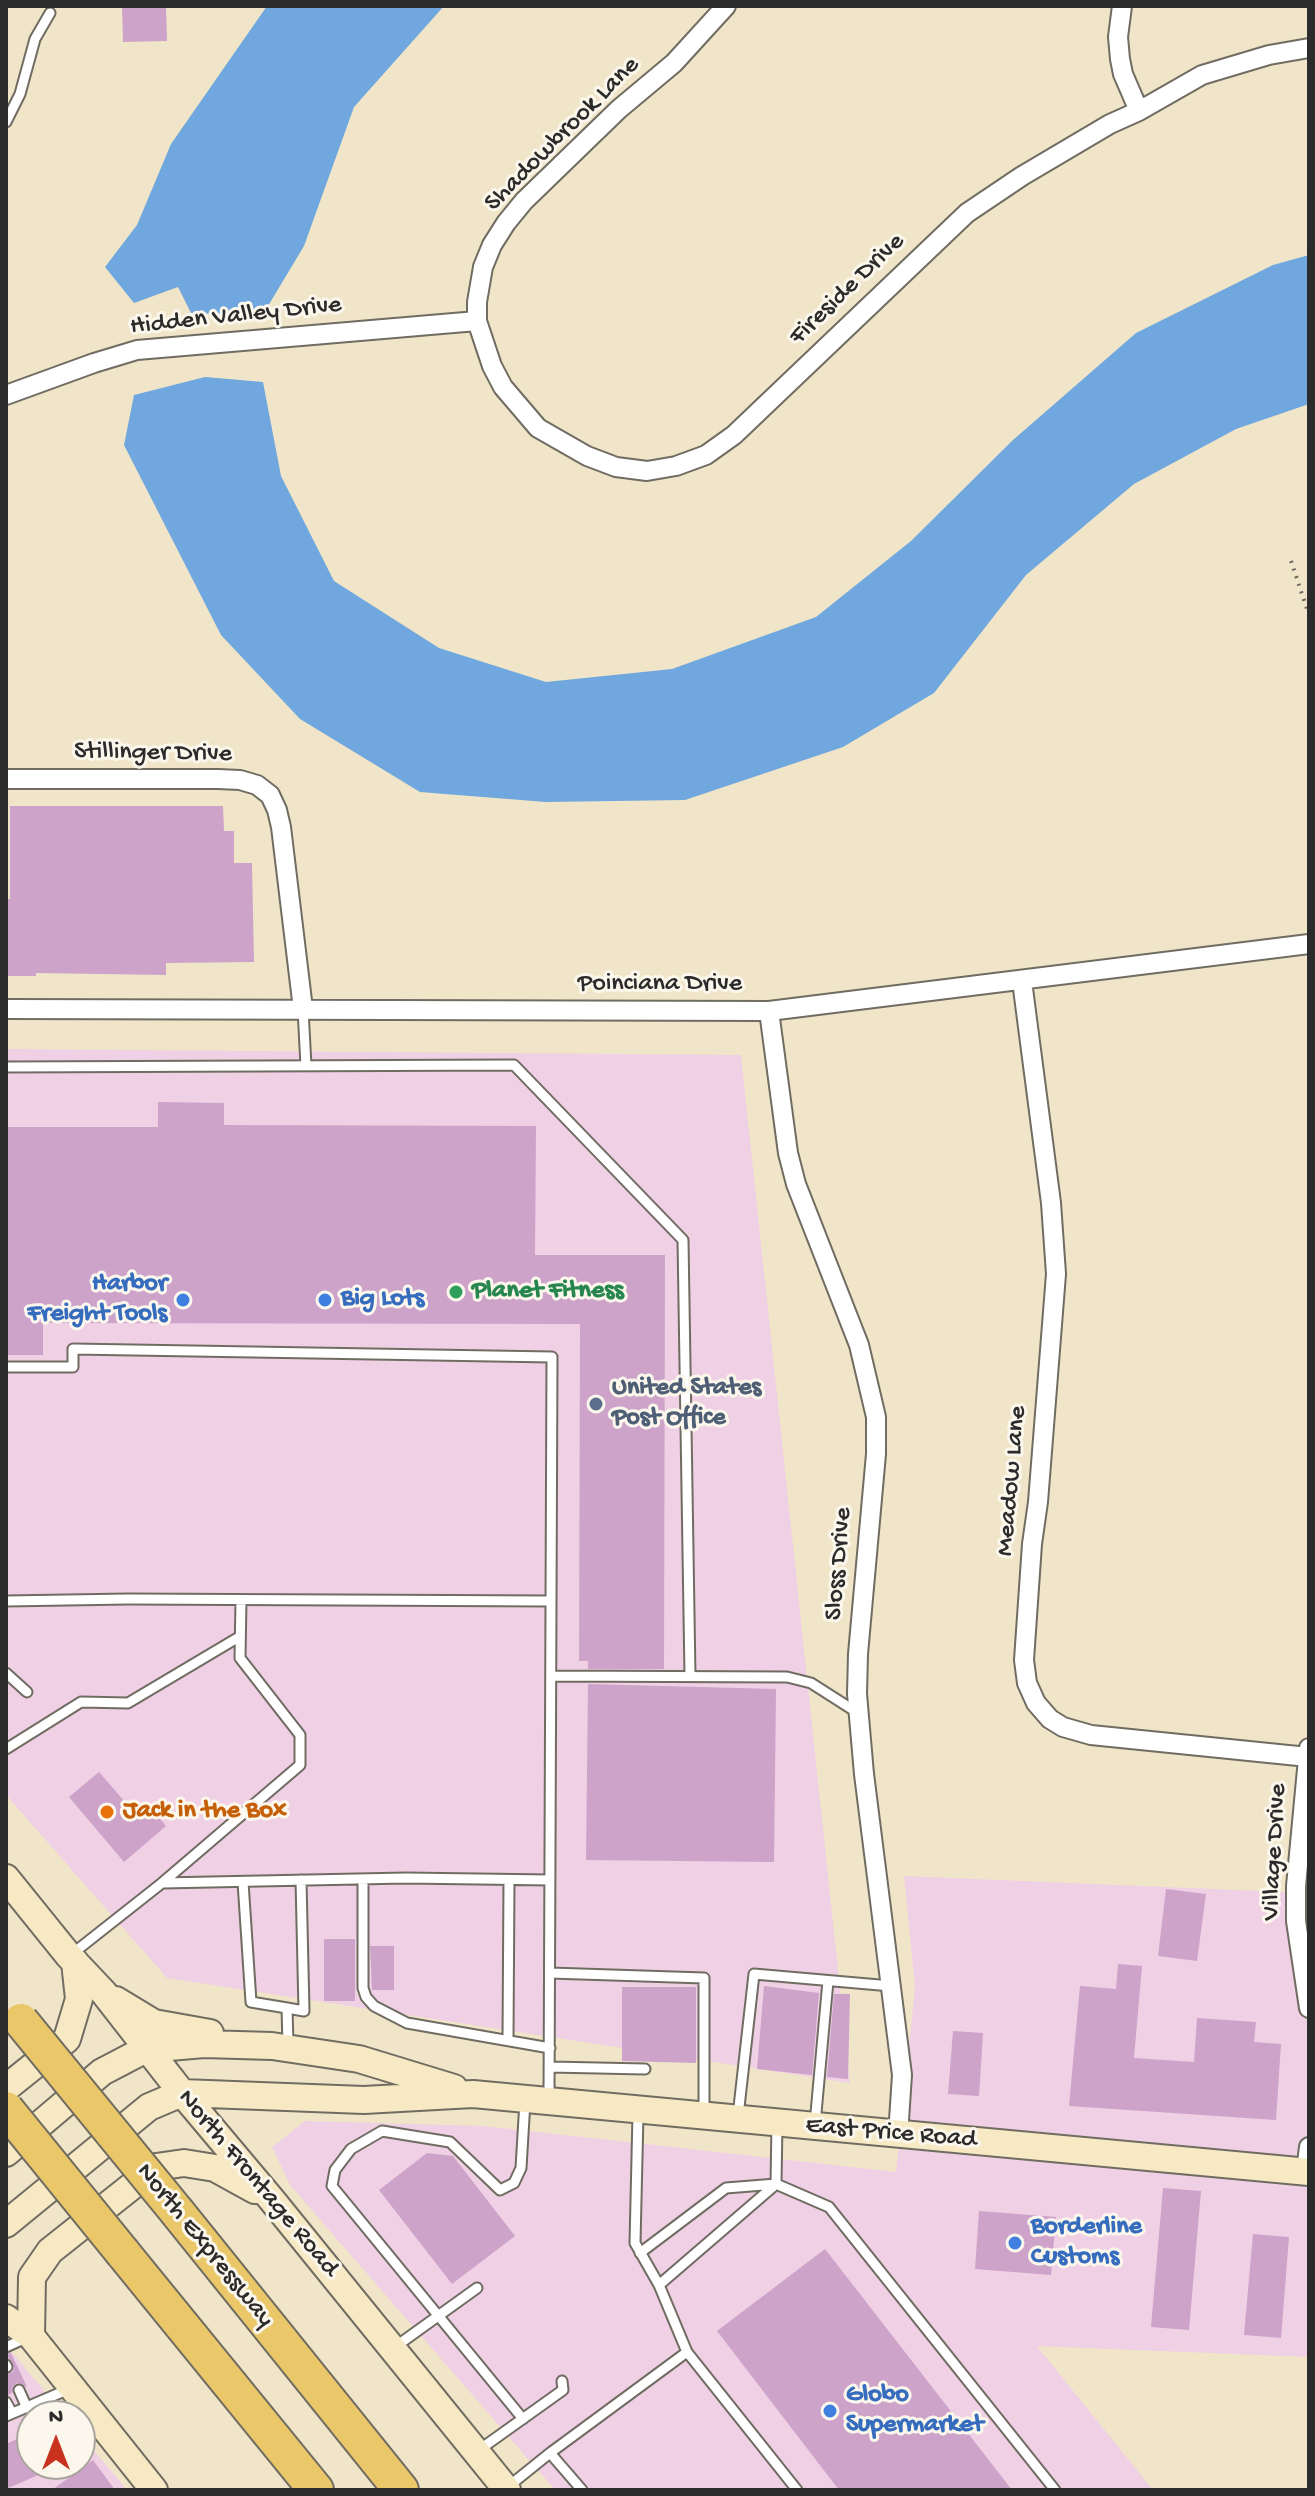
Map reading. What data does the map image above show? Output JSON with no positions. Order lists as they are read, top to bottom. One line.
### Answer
{"streets":{"highway":["North Expressway"],"main road":["East Price Road","North Frontage Road"],"street":["Shadowbrook Lane","Fireside Drive","Hidden Valley Drive","Stillinger Drive","Poinciana Drive","Meadow Lane","Sloss Drive","Village Drive"]},"crossings":[["Shadowbrook Lane","Fireside Drive"],["Shadowbrook Lane","Hidden Valley Drive"],["Fireside Drive","Hidden Valley Drive"],["Stillinger Drive","Poinciana Drive"],["Poinciana Drive","Meadow Lane"],["Poinciana Drive","Sloss Drive"],["Meadow Lane","Village Drive"],["Sloss Drive","East Price Road"],["East Price Road","North Frontage Road"]],"places":["Planet Fitness","Harbor Freight Tools","Big Lots","United States Post Office","Jack in the Box","Borderline Customs","Globo Supermarket"],"north":"top"}
